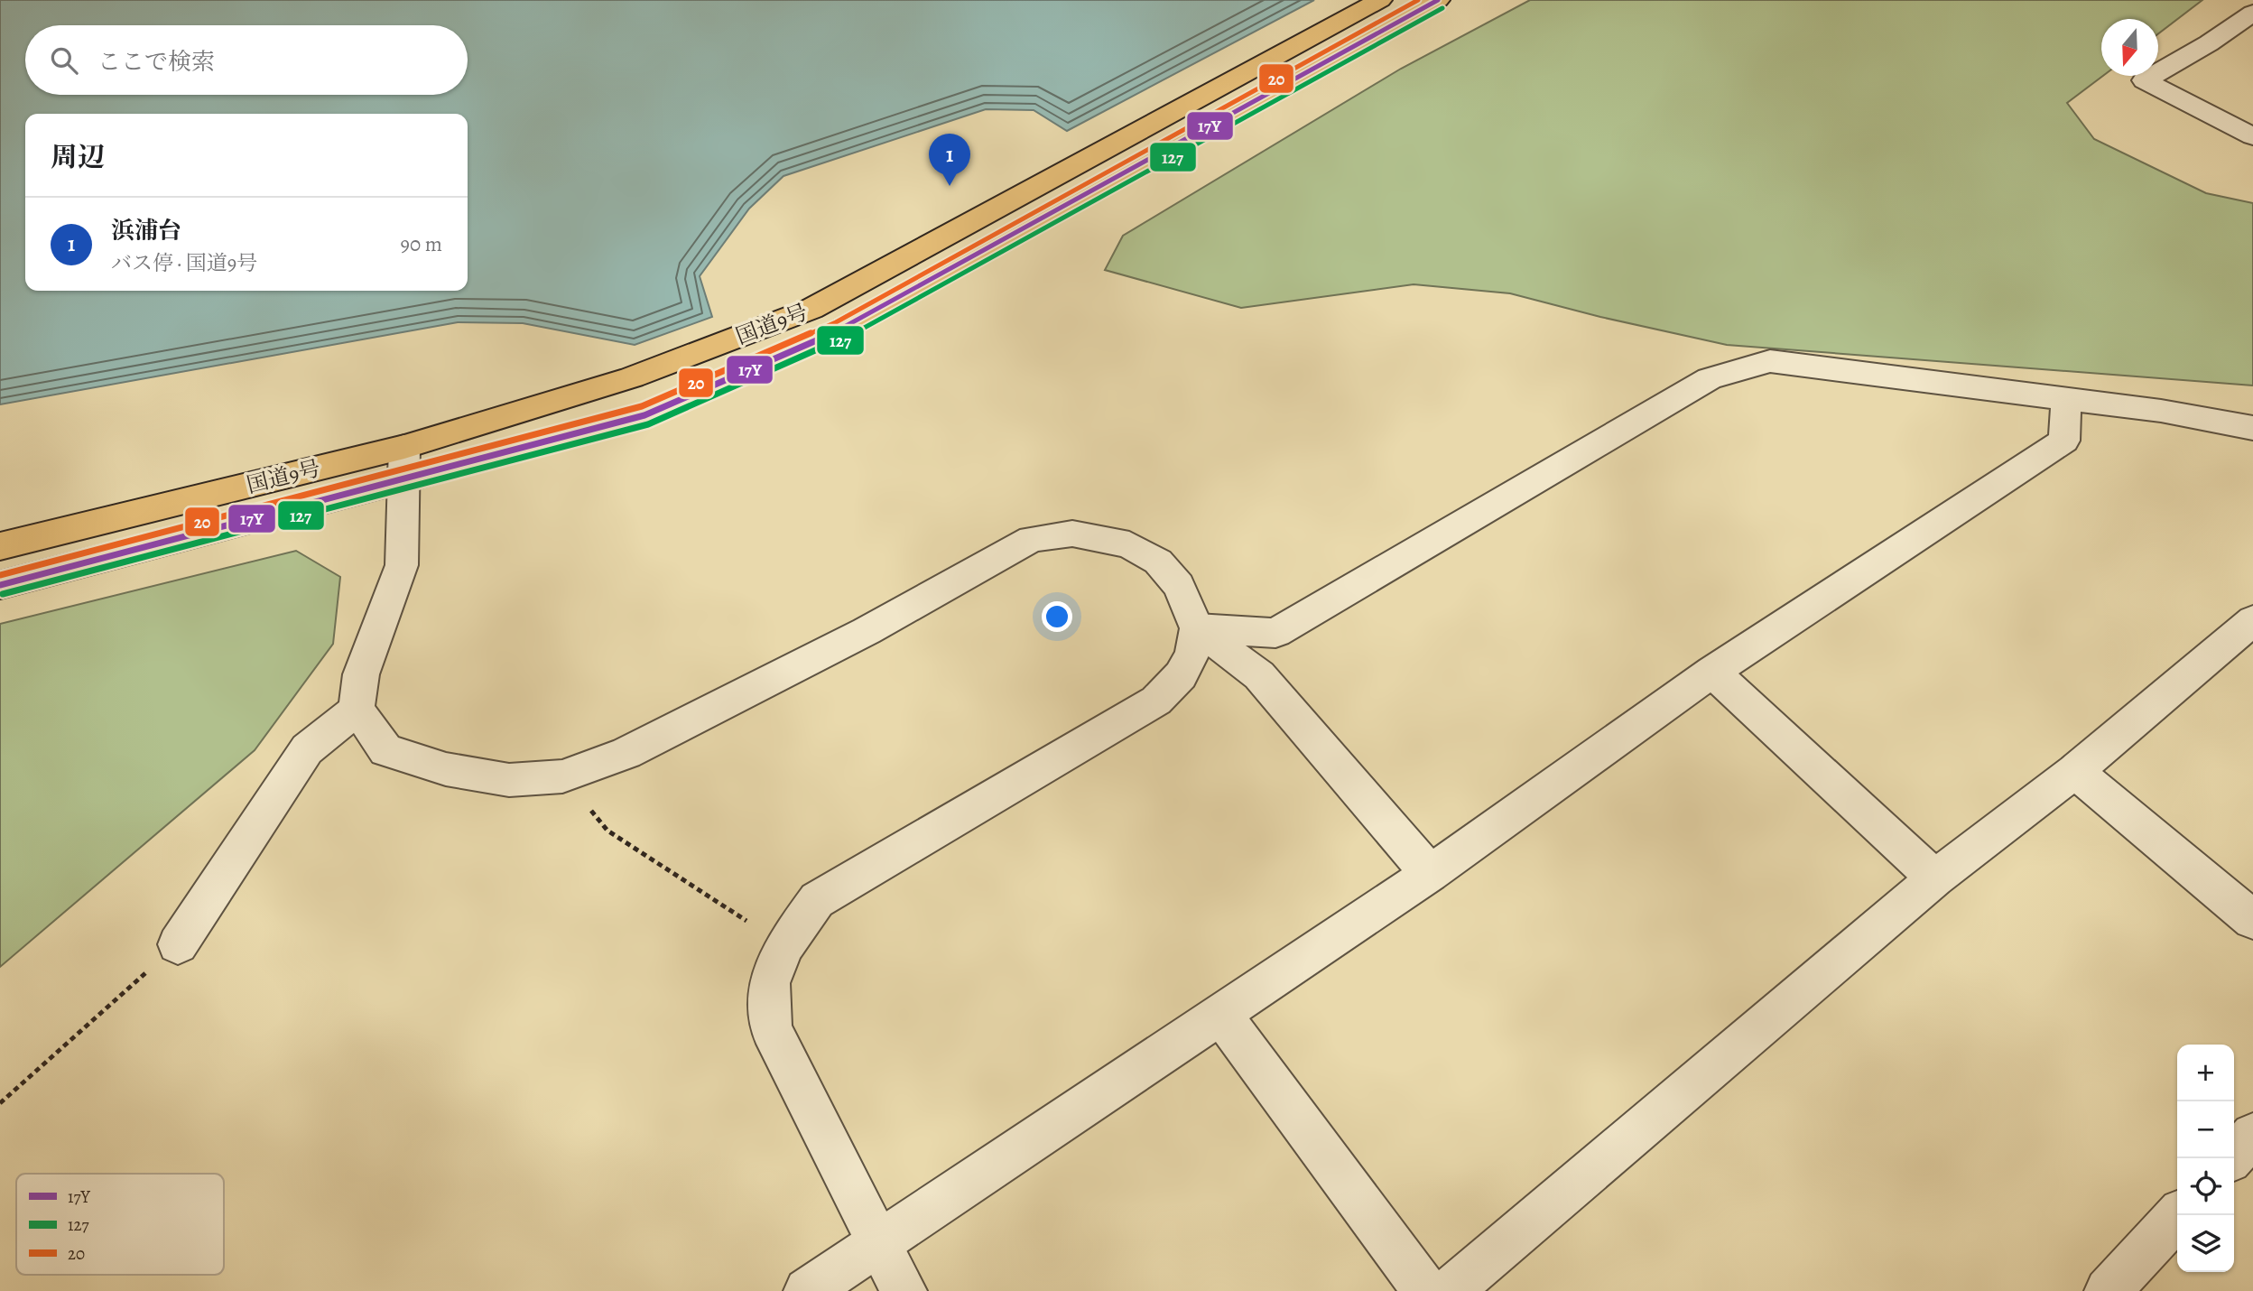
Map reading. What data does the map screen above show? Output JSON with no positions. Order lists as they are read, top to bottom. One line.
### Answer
{"streets":{"highway":["国道9号"]},"lines":["transit line 17Y","transit line 20","transit line 127"],"legend":["17Y","127","20"],"north":"bottom","page":{"search":"ここで検索","heading":"周辺","pins":"1","list":[{"mark":"1","name":"浜浦台","note":"バス停 · 国道9号","value":"90 m"}],"map_buttons":["+","−"]}}
